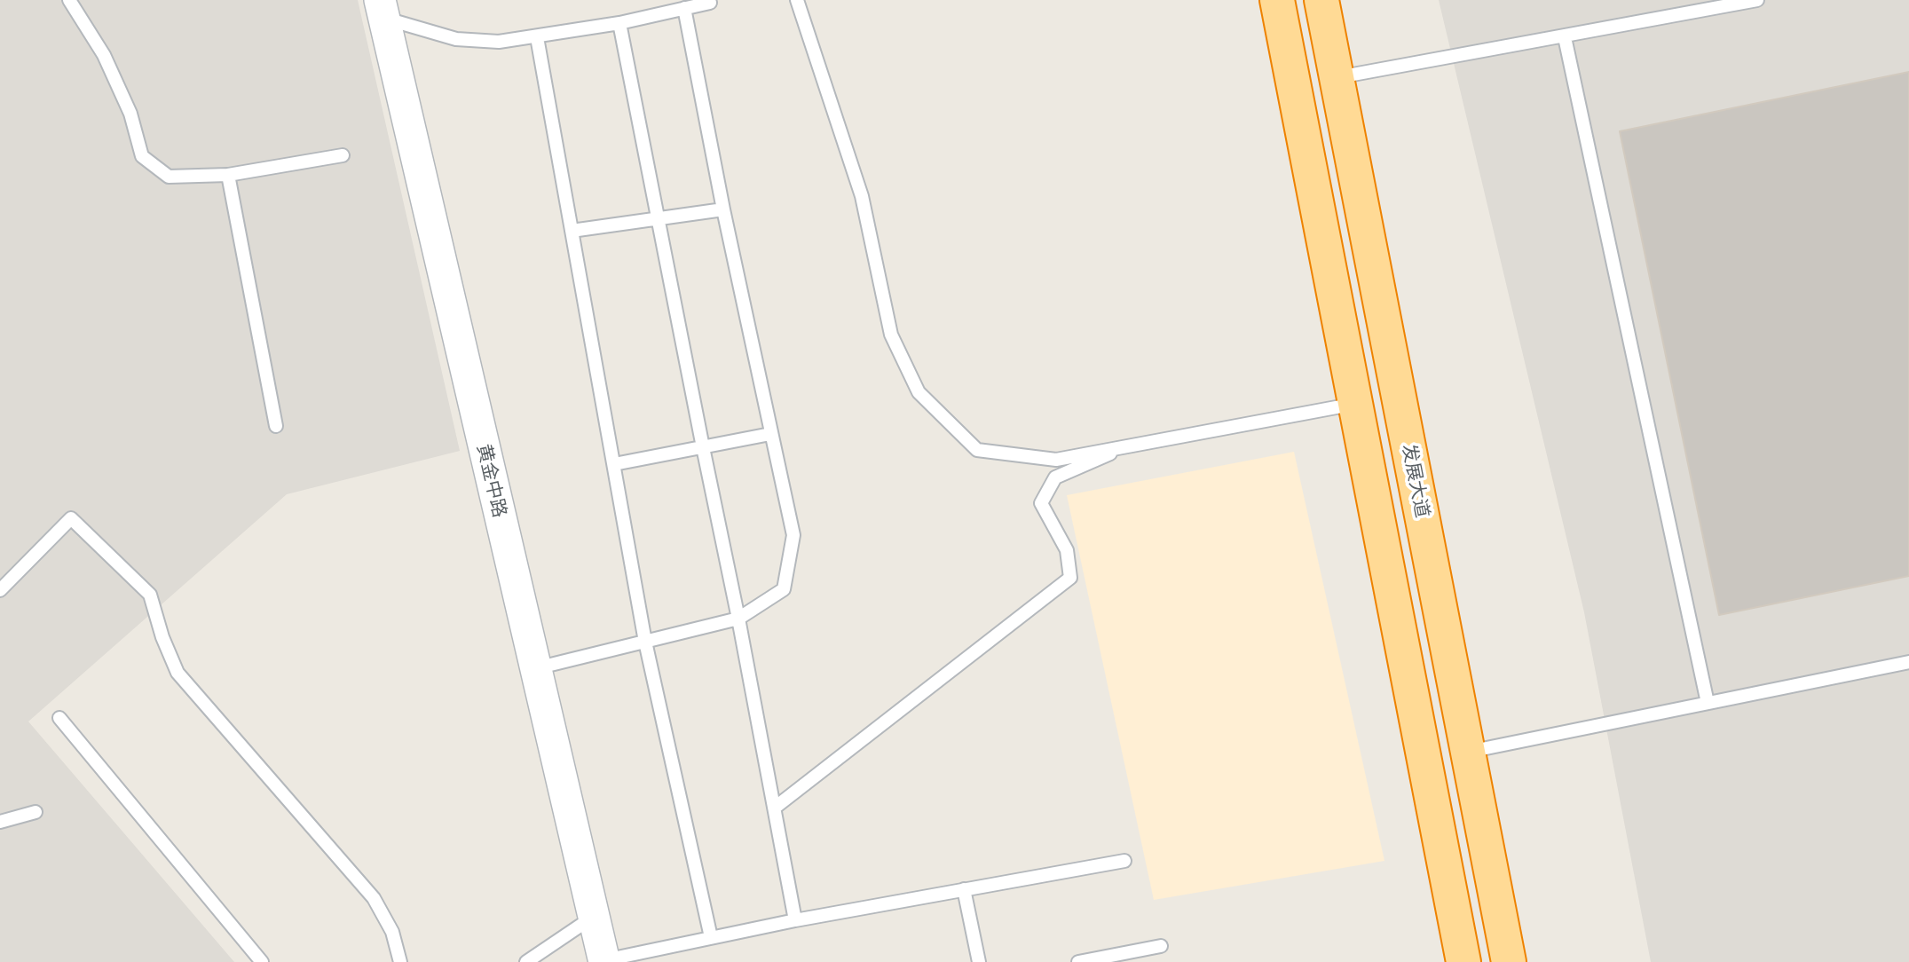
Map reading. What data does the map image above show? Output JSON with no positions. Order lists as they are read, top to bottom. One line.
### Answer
{"streets":{"highway":["发展大道"],"street":["黄金中路"]}}
